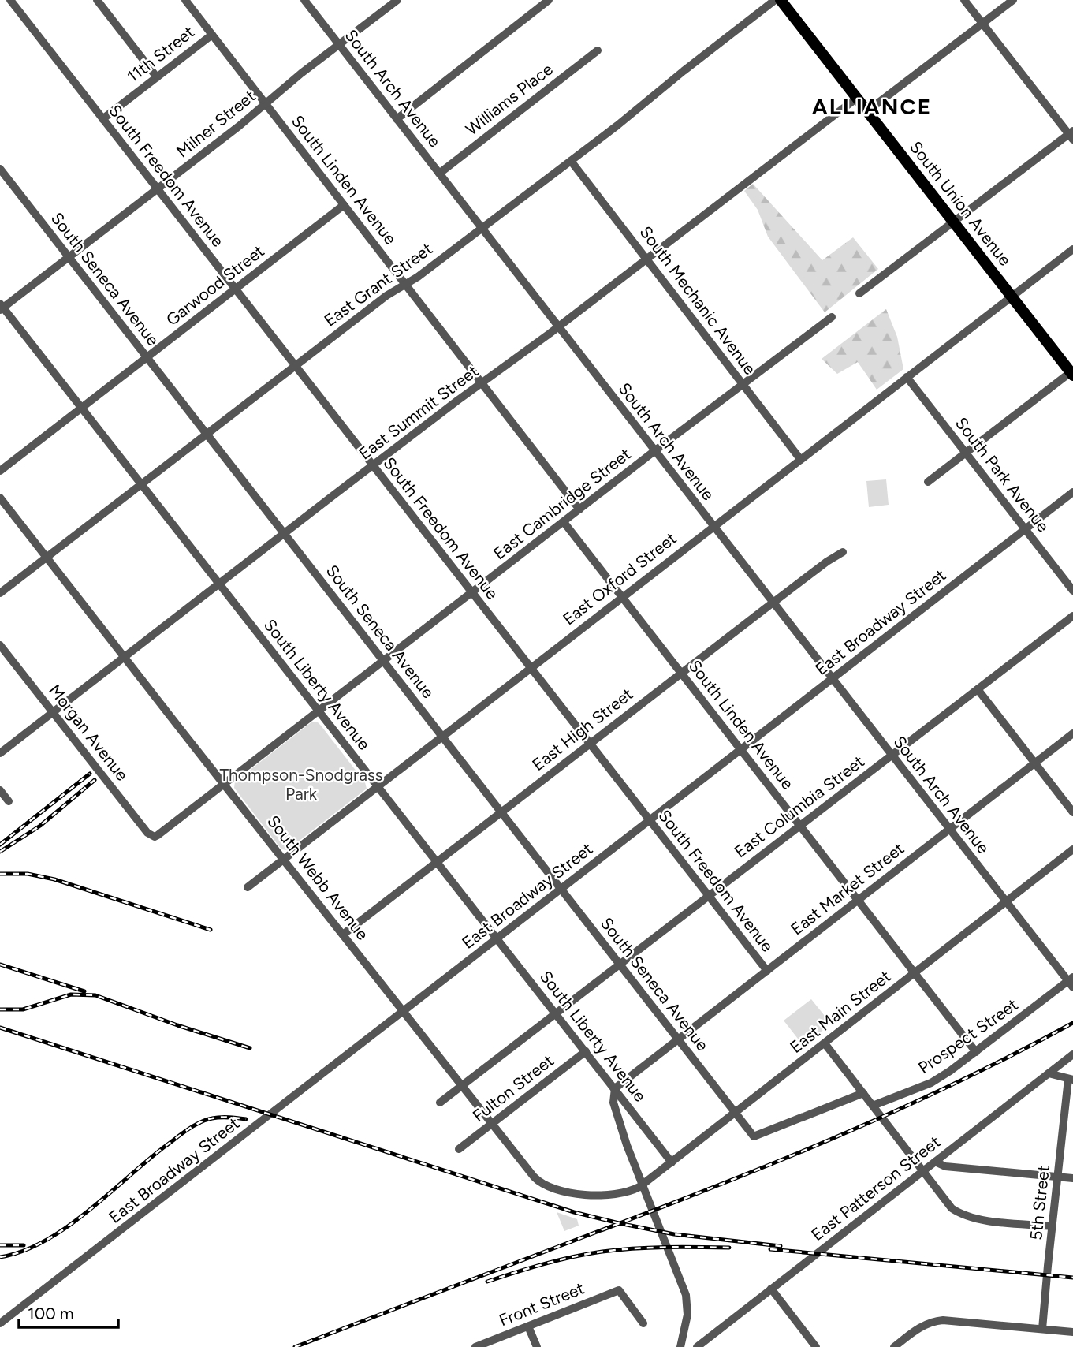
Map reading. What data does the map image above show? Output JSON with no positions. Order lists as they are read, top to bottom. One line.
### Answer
{"streets":{"main road":["South Union Avenue"],"street":["11th Street","South Arch Avenue","Williams Place","Milner Street","South Freedom Avenue","South Linden Avenue","South Seneca Avenue","East Grant Street","Garwood Street","South Mechanic Avenue","East Summit Street","South Park Avenue","East Cambridge Street","East Oxford Street","East Broadway Street","South Liberty Avenue","East High Street","Morgan Avenue","East Columbia Street","South Webb Avenue","East Market Street","East Main Street","Prospect Street","Fulton Street","East Patterson Street","5th Street","Front Street"]},"crossings":[["11th Street","South Freedom Avenue"],["11th Street","South Linden Avenue"],["South Arch Avenue","Williams Place"],["South Arch Avenue","Milner Street"],["South Arch Avenue","East Grant Street"],["South Arch Avenue","East Summit Street"],["South Arch Avenue","East Cambridge Street"],["South Arch Avenue","East Oxford Street"],["South Arch Avenue","East Broadway Street"],["South Arch Avenue","East High Street"],["South Arch Avenue","East Columbia Street"],["South Arch Avenue","East Market Street"],["South Arch Avenue","East Main Street"],["South Arch Avenue","Prospect Street"],["Milner Street","South Freedom Avenue"],["Milner Street","South Linden Avenue"],["Milner Street","South Seneca Avenue"],["Milner Street","South Liberty Avenue"],["South Freedom Avenue","East Grant Street"],["South Freedom Avenue","Garwood Street"],["South Freedom Avenue","East Summit Street"],["South Freedom Avenue","East Cambridge Street"],["South Freedom Avenue","East Oxford Street"],["South Freedom Avenue","East Broadway Street"],["South Freedom Avenue","East High Street"],["South Freedom Avenue","East Columbia Street"],["South Freedom Avenue","East Market Street"],["South Linden Avenue","East Grant Street"],["South Linden Avenue","Garwood Street"],["South Linden Avenue","East Summit Street"],["South Linden Avenue","East Cambridge Street"],["South Linden Avenue","East Oxford Street"],["South Linden Avenue","East Broadway Street"],["South Linden Avenue","East High Street"],["South Linden Avenue","East Columbia Street"],["South Linden Avenue","East Market Street"],["South Linden Avenue","East Main Street"],["South Linden Avenue","Prospect Street"],["South Union Avenue","East Summit Street"],["South Union Avenue","East Oxford Street"],["South Seneca Avenue","East Grant Street"],["South Seneca Avenue","Garwood Street"],["South Seneca Avenue","East Summit Street"],["South Seneca Avenue","East Cambridge Street"],["South Seneca Avenue","East Oxford Street"],["South Seneca Avenue","East Broadway Street"],["South Seneca Avenue","East High Street"],["South Seneca Avenue","East Columbia Street"],["South Seneca Avenue","East Market Street"],["South Seneca Avenue","East Main Street"],["East Grant Street","South Mechanic Avenue"],["East Grant Street","South Liberty Avenue"],["East Grant Street","South Webb Avenue"],["Garwood Street","South Liberty Avenue"],["South Mechanic Avenue","East Summit Street"],["South Mechanic Avenue","East Cambridge Street"],["South Mechanic Avenue","East Oxford Street"],["East Summit Street","South Liberty Avenue"],["East Summit Street","Morgan Avenue"],["East Summit Street","South Webb Avenue"],["South Park Avenue","East Oxford Street"],["South Park Avenue","East Broadway Street"],["East Cambridge Street","South Liberty Avenue"],["East Cambridge Street","Morgan Avenue"],["East Cambridge Street","South Webb Avenue"],["East Oxford Street","South Liberty Avenue"],["East Oxford Street","South Webb Avenue"],["East Broadway Street","South Liberty Avenue"],["East Broadway Street","South Webb Avenue"],["South Liberty Avenue","East High Street"],["South Liberty Avenue","East Columbia Street"],["South Liberty Avenue","East Market Street"],["South Liberty Avenue","East Main Street"],["South Liberty Avenue","Fulton Street"],["East High Street","South Webb Avenue"],["East Columbia Street","South Webb Avenue"],["South Webb Avenue","East Main Street"],["South Webb Avenue","Fulton Street"]],"districts":["ALLIANCE"],"parks":["Thompson-Snodgrass Park"],"scale_bar":"100 m"}
